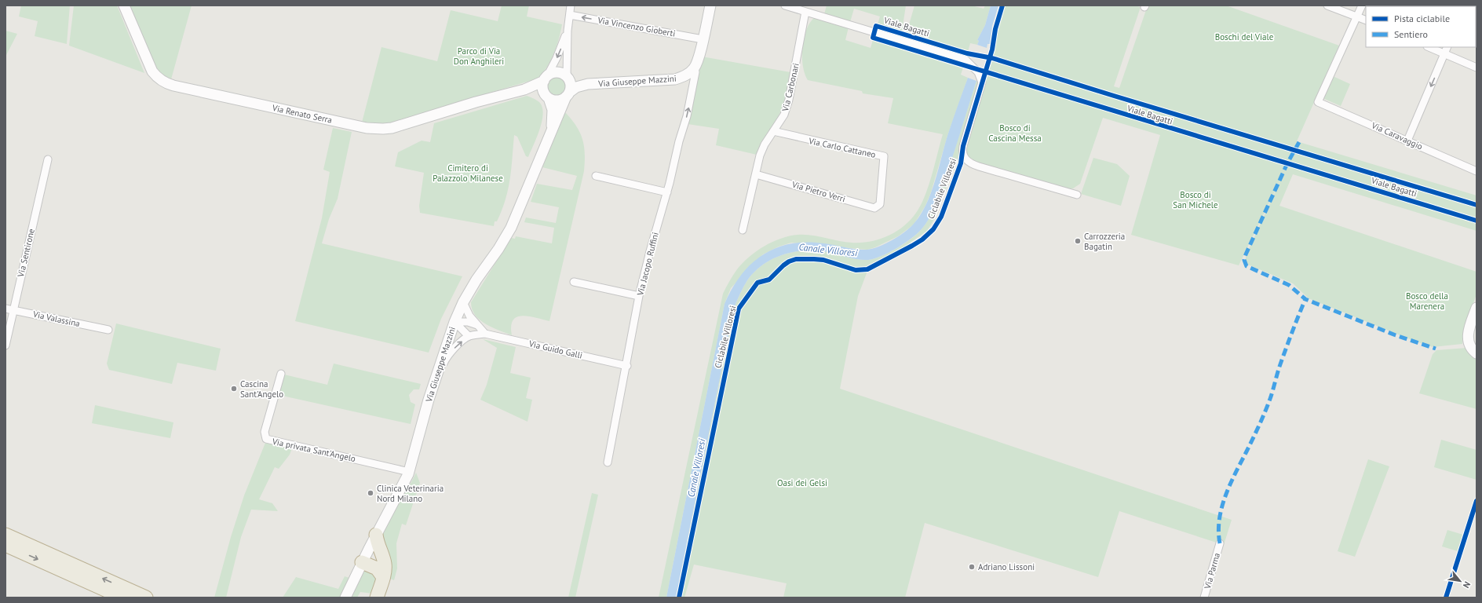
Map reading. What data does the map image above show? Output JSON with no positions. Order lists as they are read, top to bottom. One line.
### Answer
{"streets":{"street":["Via Vincenzo Gioberti","Viale Bagatti","Via Giuseppe Mazzini","Via Carbonari","Via Renato Serra","Via Caravaggio","Via Carlo Cattaneo","Via Pietro Verri","Via Sentirone","Via Jacopo Ruffini","Via Valassina","Via Guido Galli","Via privata Sant'Angelo","Via Parma"],"cycle path":["Ciclabile Villoresi"]},"crossings":[["Viale Bagatti","Via Carbonari"],["Via Giuseppe Mazzini","Via Renato Serra"],["Via Giuseppe Mazzini","Via Jacopo Ruffini"],["Via Giuseppe Mazzini","Via privata Sant'Angelo"],["Via Carbonari","Via Carlo Cattaneo"],["Via Carbonari","Via Pietro Verri"],["Via Carlo Cattaneo","Via Pietro Verri"],["Via Sentirone","Via Valassina"],["Via Jacopo Ruffini","Via Guido Galli"]],"one_way":["Via Vincenzo Gioberti"],"water":["Canale Villoresi"],"parks":["Boschi del Viale","Parco di Via Don Anghileri","Bosco di Cascina Messa","Cimitero di Palazzolo Milanese","Bosco di San Michele","Bosco della Marenera","Oasi dei Gelsi"],"places":["Carrozzeria Bagatin","Cascina Sant'Angelo","Clinica Veterinaria Nord Milano","Adriano Lissoni"],"legend":["Pista ciclabile","Sentiero"],"north":"bottom right"}
